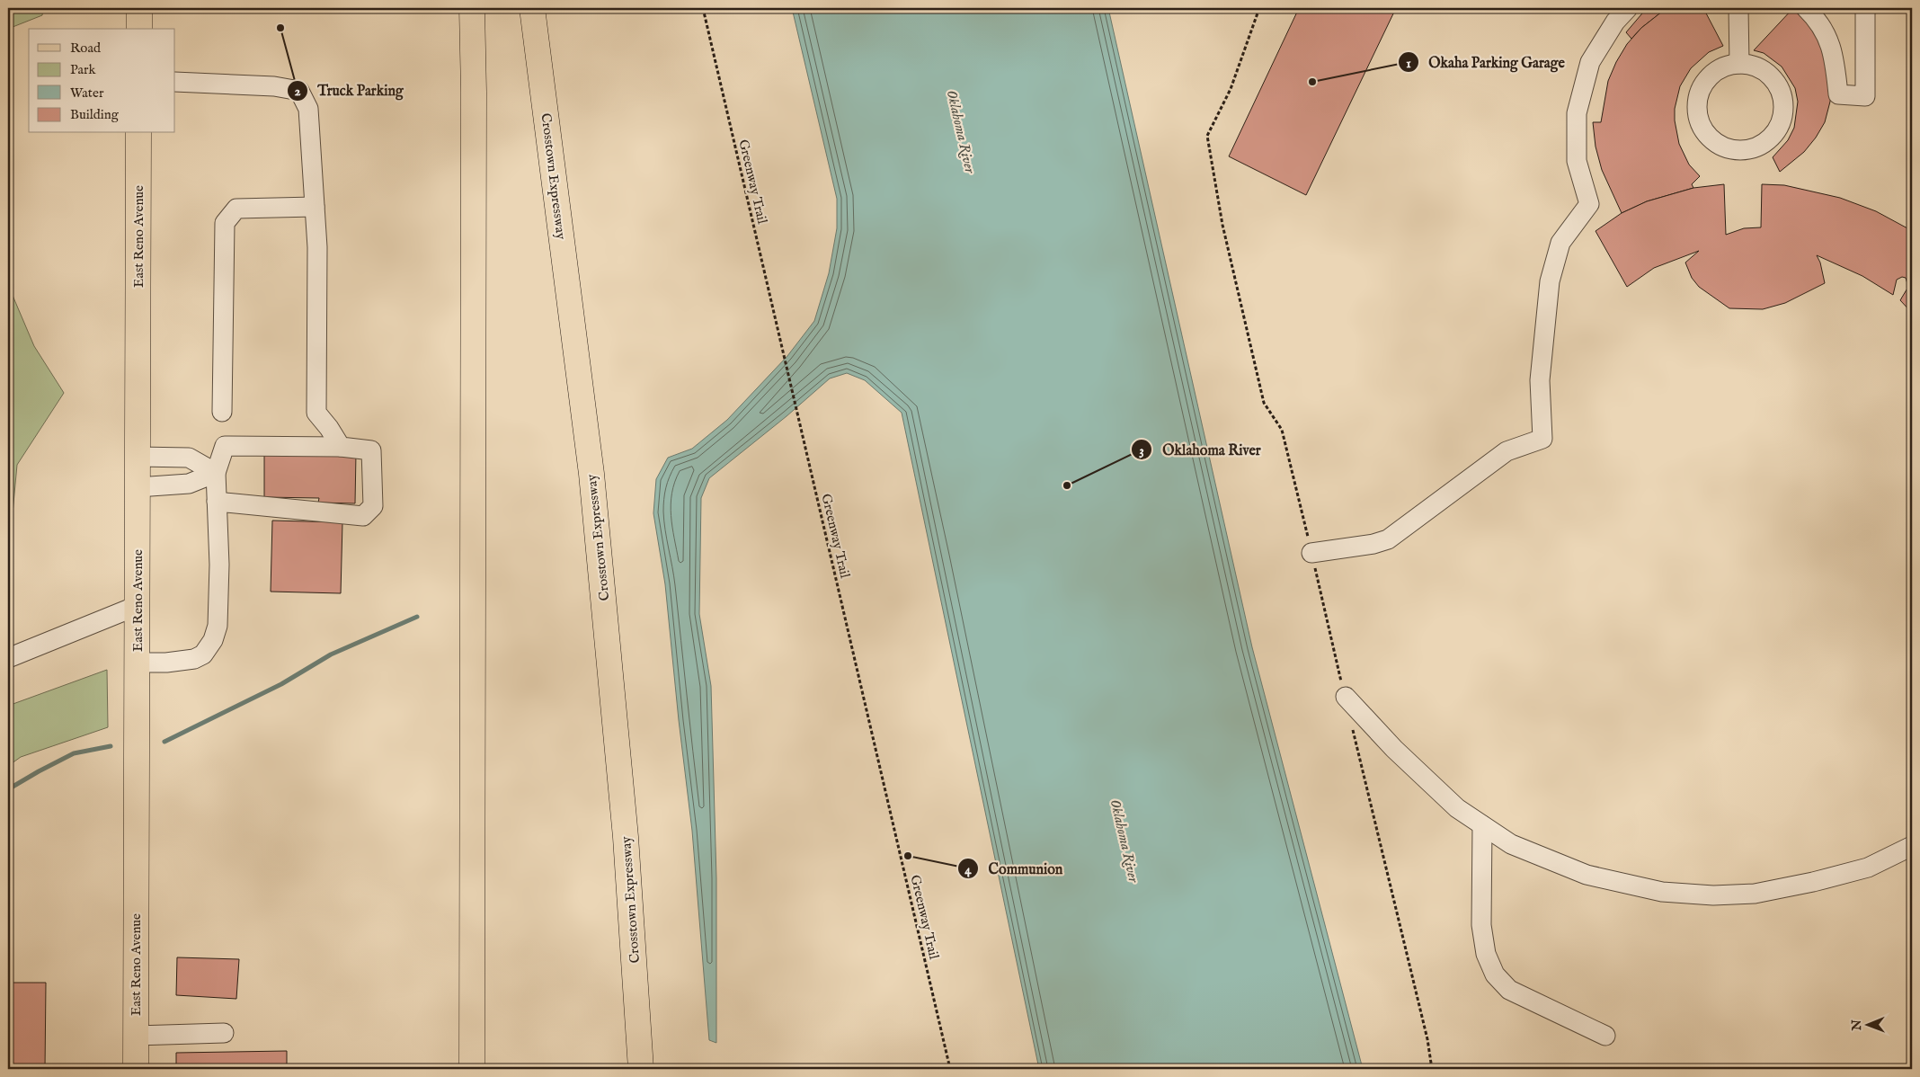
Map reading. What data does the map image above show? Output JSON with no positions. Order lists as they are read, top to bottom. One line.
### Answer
{"streets":{"main road":["Crosstown Expressway","East Reno Avenue"],"path":["Greenway Trail"]},"water":["Oklahoma River"],"places":["Truck Parking","Okaha Parking Garage","Oklahoma River","Communion"],"legend":["Road","Park","Water","Building"],"north":"left"}
